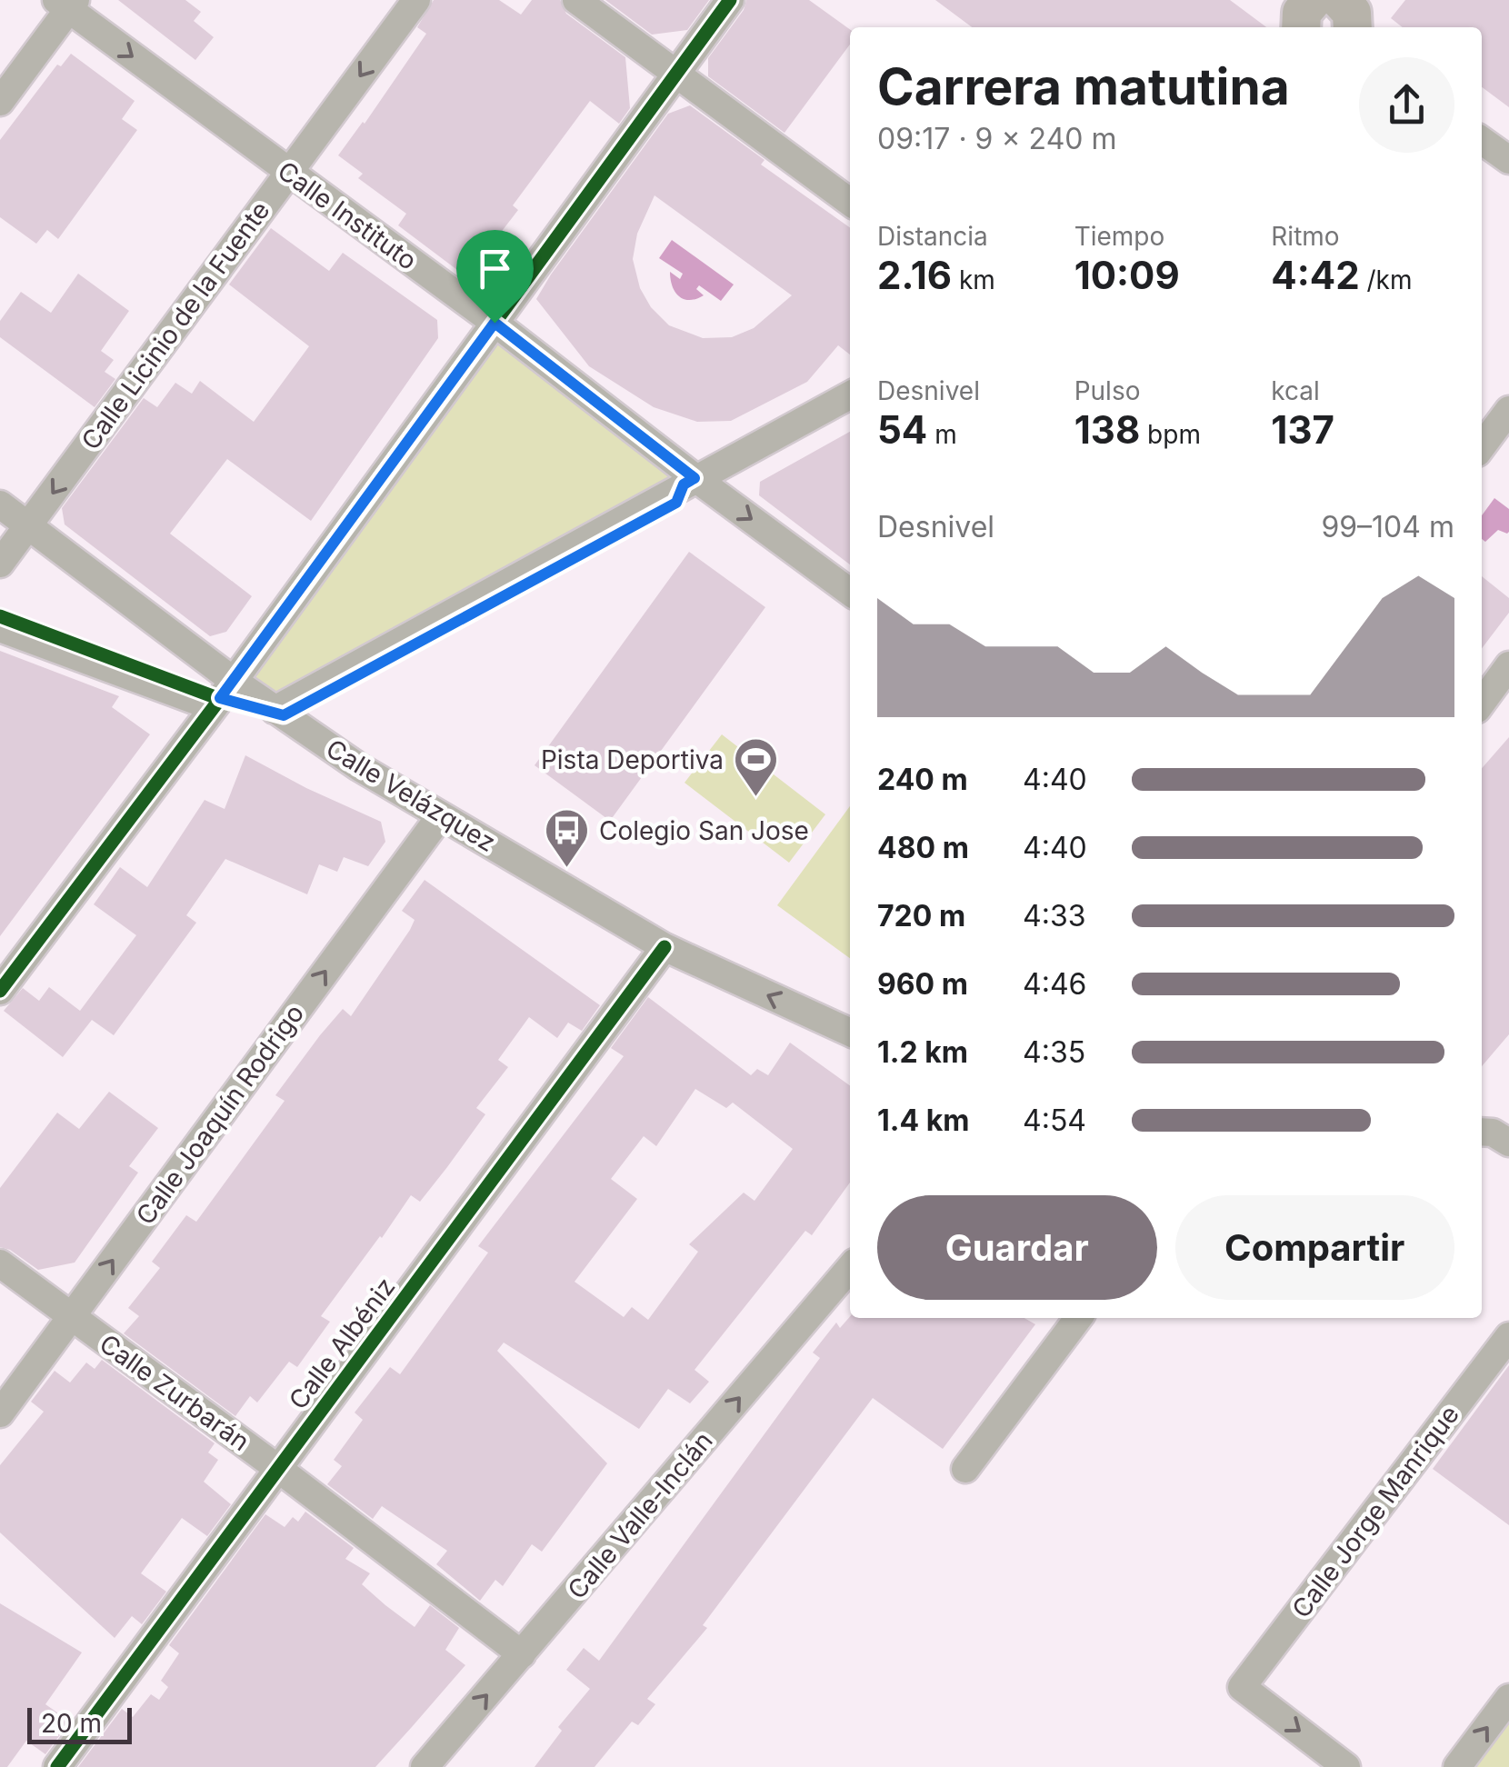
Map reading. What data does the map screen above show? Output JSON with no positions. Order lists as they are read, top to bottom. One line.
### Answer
{"streets":{"street":["Calle Instituto","Calle Licinio de la Fuente","Calle Velázquez","Calle Joaquín Rodrigo","Calle Albéniz","Calle Zurbarán","Calle Jorge Manrique","Calle Valle-Inclán"]},"crossings":[["Calle Instituto","Calle Licinio de la Fuente"],["Calle Licinio de la Fuente","Calle Velázquez"],["Calle Velázquez","Calle Joaquín Rodrigo"],["Calle Velázquez","Calle Albéniz"],["Calle Joaquín Rodrigo","Calle Zurbarán"],["Calle Albéniz","Calle Zurbarán"],["Calle Zurbarán","Calle Valle-Inclán"]],"one_way":["Calle Instituto","Calle Licinio de la Fuente","Calle Joaquín Rodrigo","Calle Jorge Manrique","Calle Valle-Inclán"],"places":{"sports":["Pista Deportiva"],"bus stop":["Colegio San Jose"]},"scale_bar":"20 m","page":{"heading":["Carrera matutina","09:17 · 9 × 240 m"],"stats":[["Distancia","2.16 km"],["Tiempo","10:09"],["Ritmo","4:42 /km"],["Desnivel","54 m"],["Pulso","138 bpm"],["kcal","137"]],"chart":["Desnivel","99–104 m"],"list":[{"name":"240 m","note":"4:40"},{"name":"480 m","note":"4:40"},{"name":"720 m","note":"4:33"},{"name":"960 m","note":"4:46"},{"name":"1.2 km","note":"4:35"},{"name":"1.4 km","note":"4:54"}],"buttons":["Guardar","Compartir"],"scale":"20 m"}}
